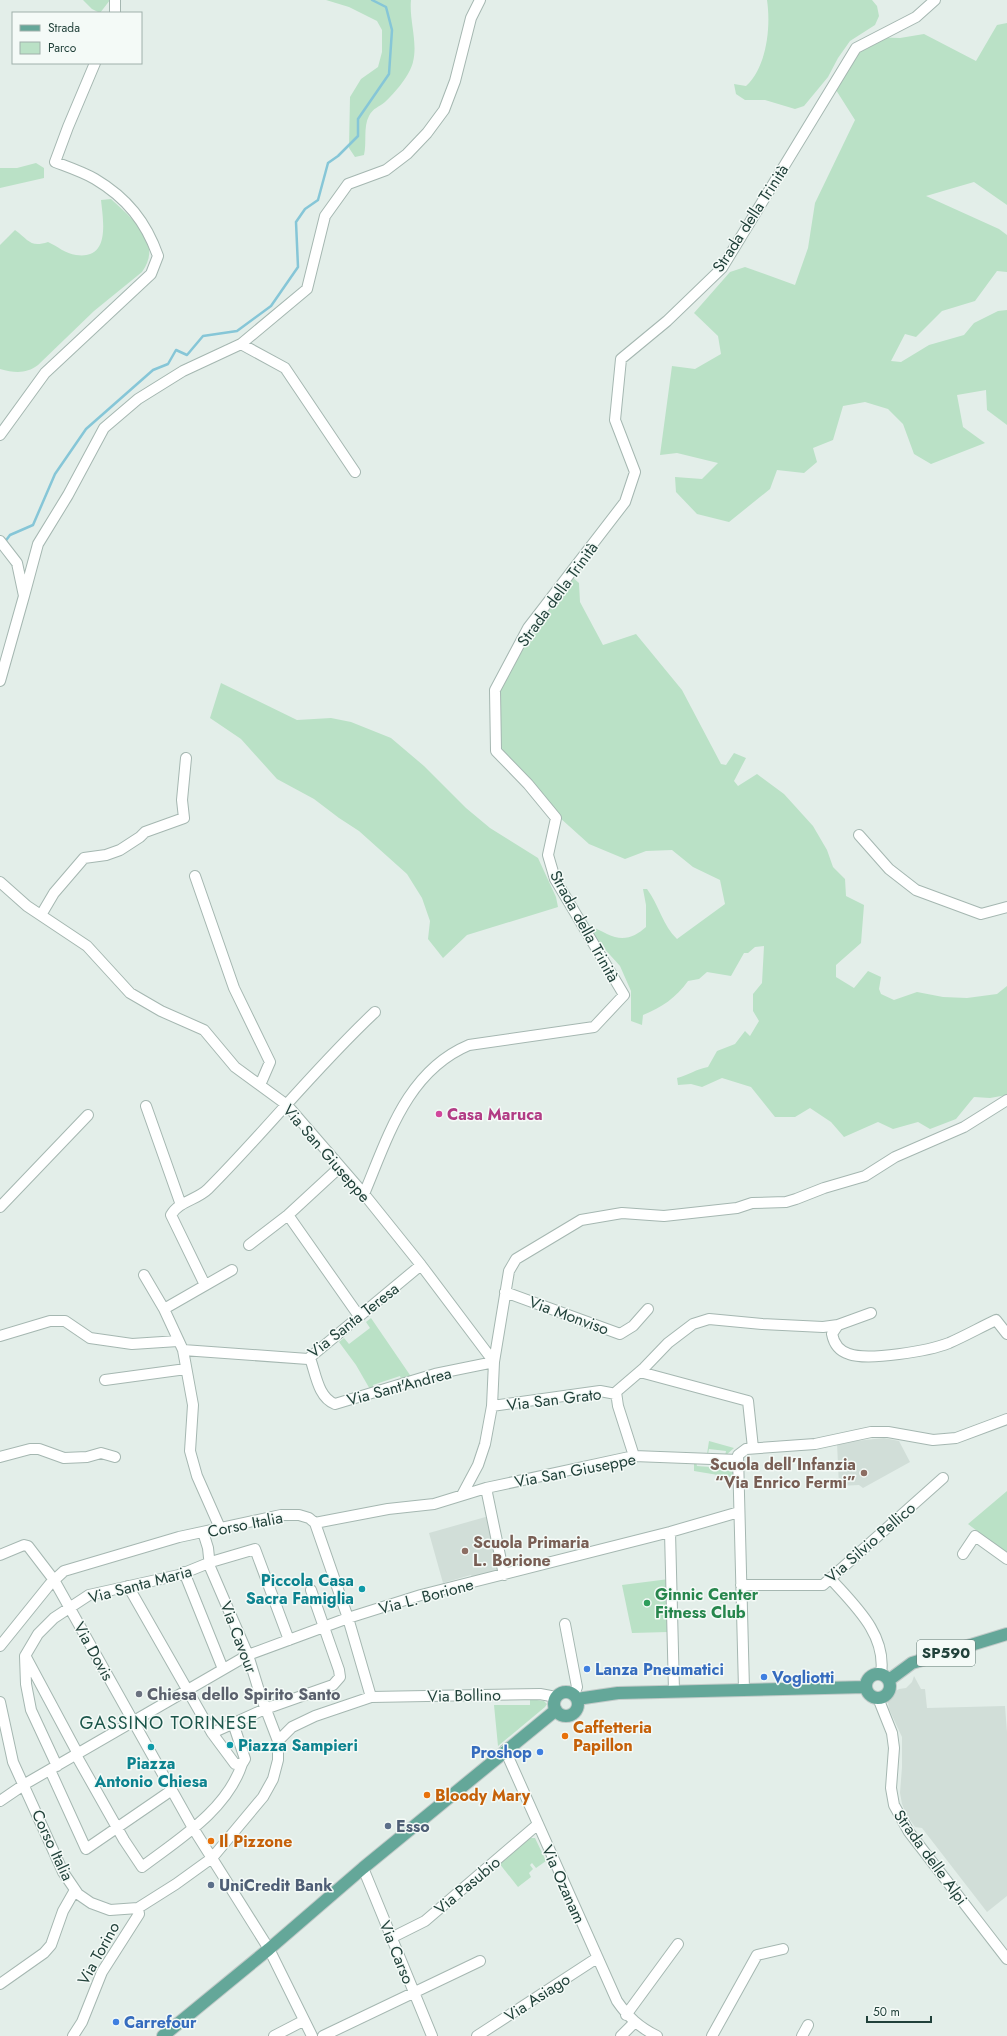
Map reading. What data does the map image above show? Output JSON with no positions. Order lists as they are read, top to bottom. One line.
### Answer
{"streets":{"main road":["SP590"],"street":["Strada della Trinità","Via San Giuseppe","Via Monviso","Via Santa Teresa","Via Sant'Andrea","Via San Grato","Corso Italia","Via Silvio Pellico","Via Santa Maria","Via L. Borione","Via Cavour","Via Dovis","Via Bollino","Strada delle Alpi","Via Ozanam","Via Pasubio","Via Carso","Via Torino","Via Asiago"]},"crossings":[["Strada della Trinità","Via San Giuseppe"],["Via San Giuseppe","Via Santa Teresa"],["Via San Giuseppe","Via Sant'Andrea"],["Via San Giuseppe","Corso Italia"],["Via Santa Teresa","Via Sant'Andrea"],["Corso Italia","Via L. Borione"],["Corso Italia","Via Cavour"],["Corso Italia","Via Dovis"],["Corso Italia","Via Torino"],["Via Santa Maria","Via L. Borione"],["Via Santa Maria","Via Cavour"],["Via Santa Maria","Via Dovis"],["Via L. Borione","Via Cavour"],["Via L. Borione","Via Dovis"],["SP590","Strada delle Alpi"],["Via Ozanam","Via Pasubio"],["Via Ozanam","Via Asiago"],["Via Pasubio","Via Carso"]],"districts":["GASSINO TORINESE"],"places":["Casa Maruca","Scuola dell’Infanzia “Via Enrico Fermi”","Scuola Primaria L. Borione","Piccola Casa Sacra Famiglia","Ginnic Center Fitness Club","Lanza Pneumatici","Vogliotti","Chiesa dello Spirito Santo","Caffetteria Papillon","Piazza Sampieri","Piazza Antonio Chiesa","Proshop","Bloody Mary","Esso","Il Pizzone","UniCredit Bank","Carrefour"],"legend":["Strada","Parco"],"scale_bar":"50 m"}
